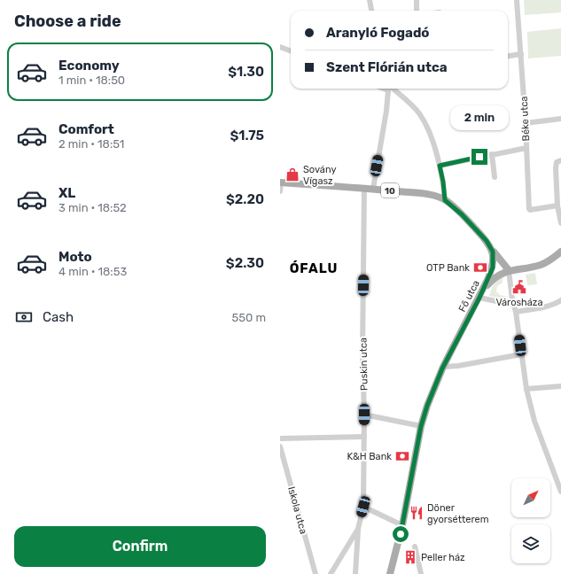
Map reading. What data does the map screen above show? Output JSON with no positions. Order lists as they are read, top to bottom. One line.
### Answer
{"streets":{"main road":["10","Fő utca"],"street":["Béke utca","Puskin utca","Iskola utca"]},"crossings":[["10","Fő utca"],["10","Puskin utca"]],"districts":["ÓFALU"],"places":{"shop":["Sovány Vígasz"],"bank":["OTP Bank","K&H Bank"],"public building":["Városháza"],"restaurant":["Döner gyorsétterem"],"building":["Peller ház"]},"north":"top right","page":{"heading":"Choose a ride","banner":["Aranyló Fogadó","Szent Flórián utca"],"list":[{"name":"Economy","note":"1 min · 18:50","value":"$1.30"},{"name":"Comfort","note":"2 min · 18:51","value":"$1.75"},{"name":"XL","note":"3 min · 18:52","value":"$2.20"},{"name":"Moto","note":"4 min · 18:53","value":"$2.30"}],"bubble":"2 min","pay":["Cash","550 m"],"buttons":"Confirm"}}
